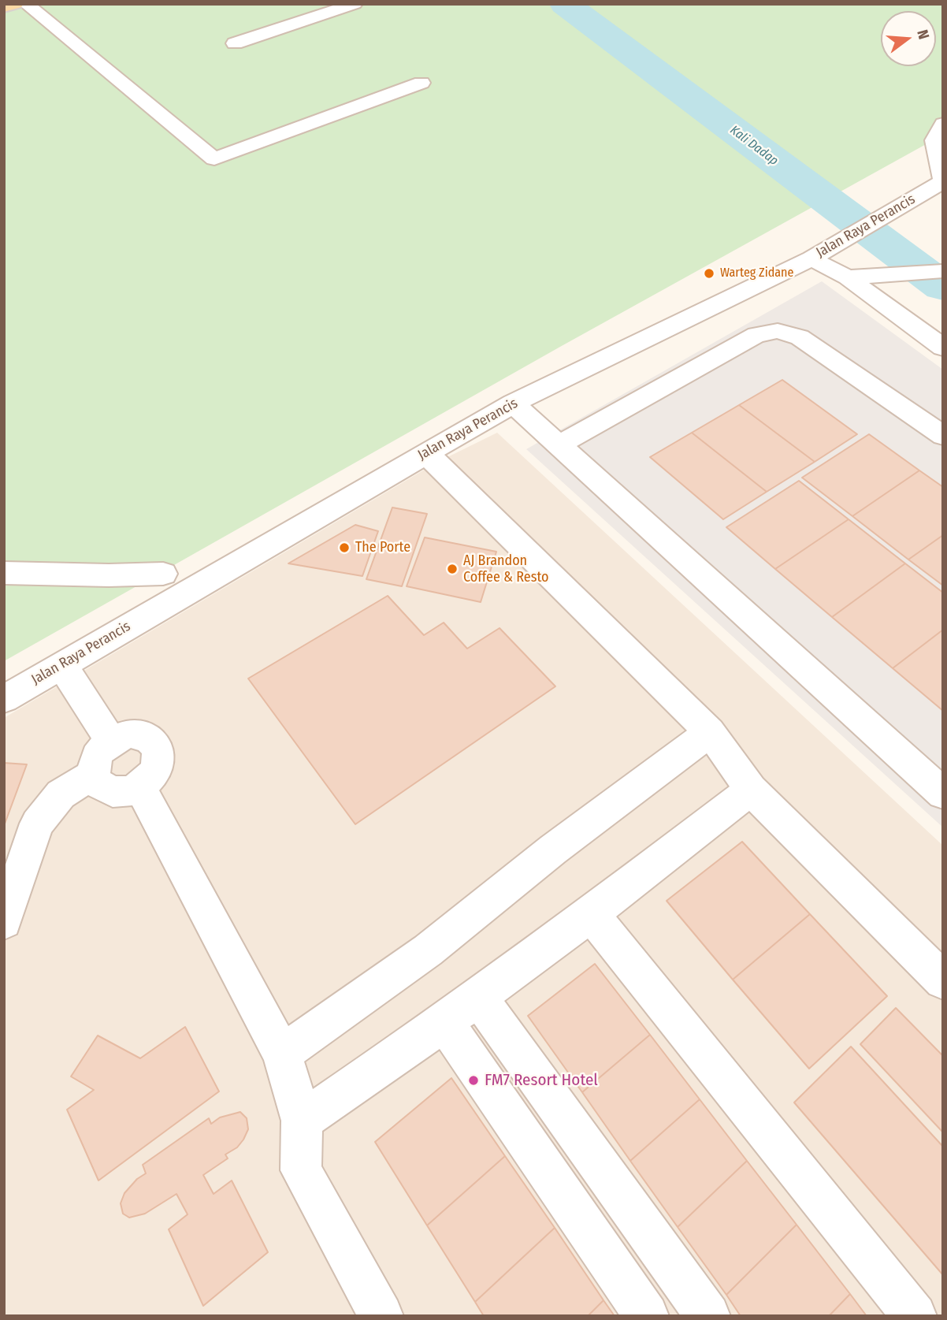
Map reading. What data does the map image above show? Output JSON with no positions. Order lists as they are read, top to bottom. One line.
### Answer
{"streets":{"street":["Jalan Raya Perancis"]},"water":["Kali Dadap"],"places":["Warteg Zidane","The Porte","AJ Brandon Coffee & Resto","FM7 Resort Hotel"],"north":"right"}
